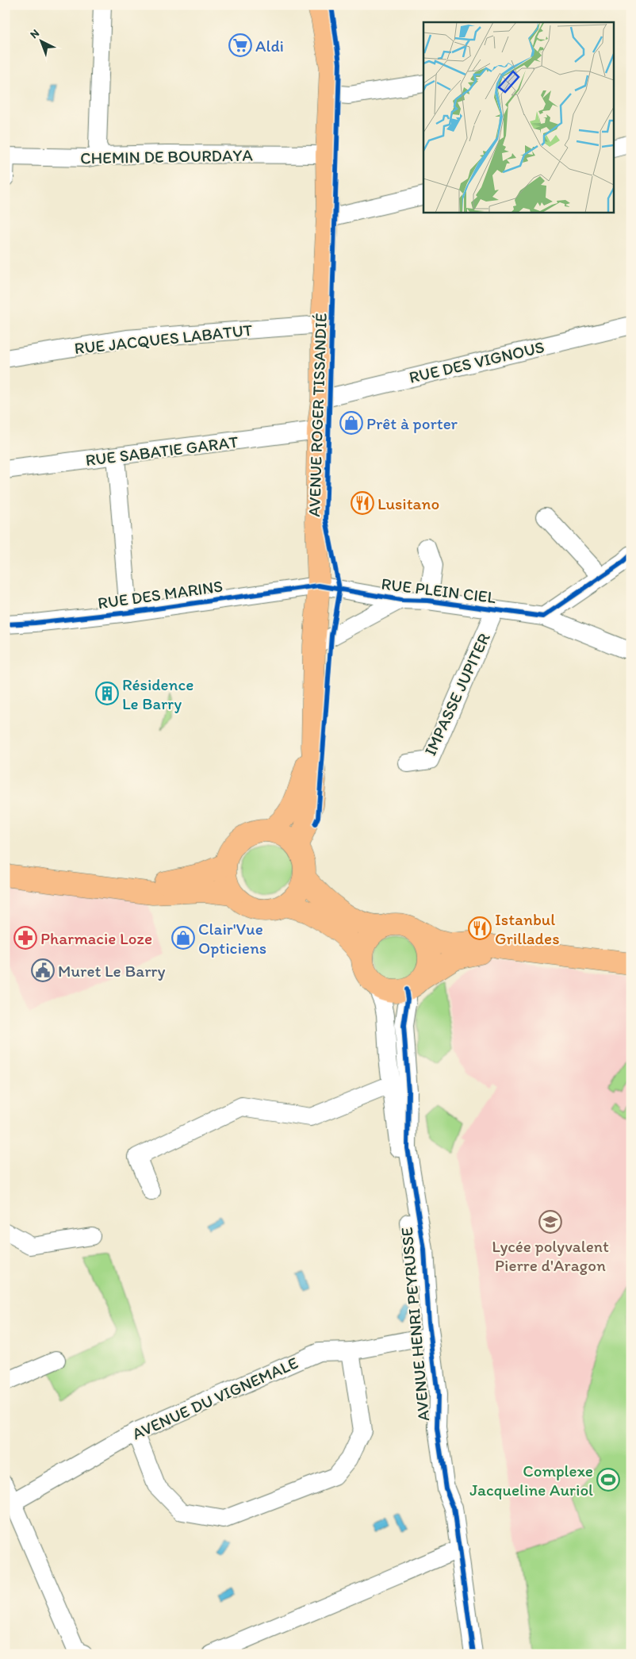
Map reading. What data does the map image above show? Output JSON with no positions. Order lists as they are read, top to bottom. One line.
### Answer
{"streets":{"main road":["AVENUE ROGER TISSANDIÉ"],"street":["CHEMIN DE BOURDAYA","RUE JACQUES LABATUT","RUE DES VIGNOUS","RUE SABATIE GARAT","RUE PLEIN CIEL","RUE DES MARINS","IMPASSE JUPITER","AVENUE HENRI PEYRUSSE","AVENUE DU VIGNEMALE"]},"crossings":[["CHEMIN DE BOURDAYA","AVENUE ROGER TISSANDIÉ"],["RUE JACQUES LABATUT","AVENUE ROGER TISSANDIÉ"],["RUE DES VIGNOUS","AVENUE ROGER TISSANDIÉ"],["AVENUE ROGER TISSANDIÉ","RUE SABATIE GARAT"],["AVENUE ROGER TISSANDIÉ","RUE PLEIN CIEL"],["AVENUE ROGER TISSANDIÉ","RUE DES MARINS"],["RUE PLEIN CIEL","RUE DES MARINS"],["RUE PLEIN CIEL","IMPASSE JUPITER"],["AVENUE HENRI PEYRUSSE","AVENUE DU VIGNEMALE"]],"places":{"supermarket":["Aldi"],"shop":["Prêt à porter","Clair'Vue Opticiens"],"restaurant":["Lusitano","Istanbul Grillades"],"building":["Résidence Le Barry"],"pharmacy":["Pharmacie Loze"],"public building":["Muret Le Barry"],"school or university":["Lycée polyvalent Pierre d'Aragon"],"sports":["Complexe Jacqueline Auriol"]},"north":"top left"}
